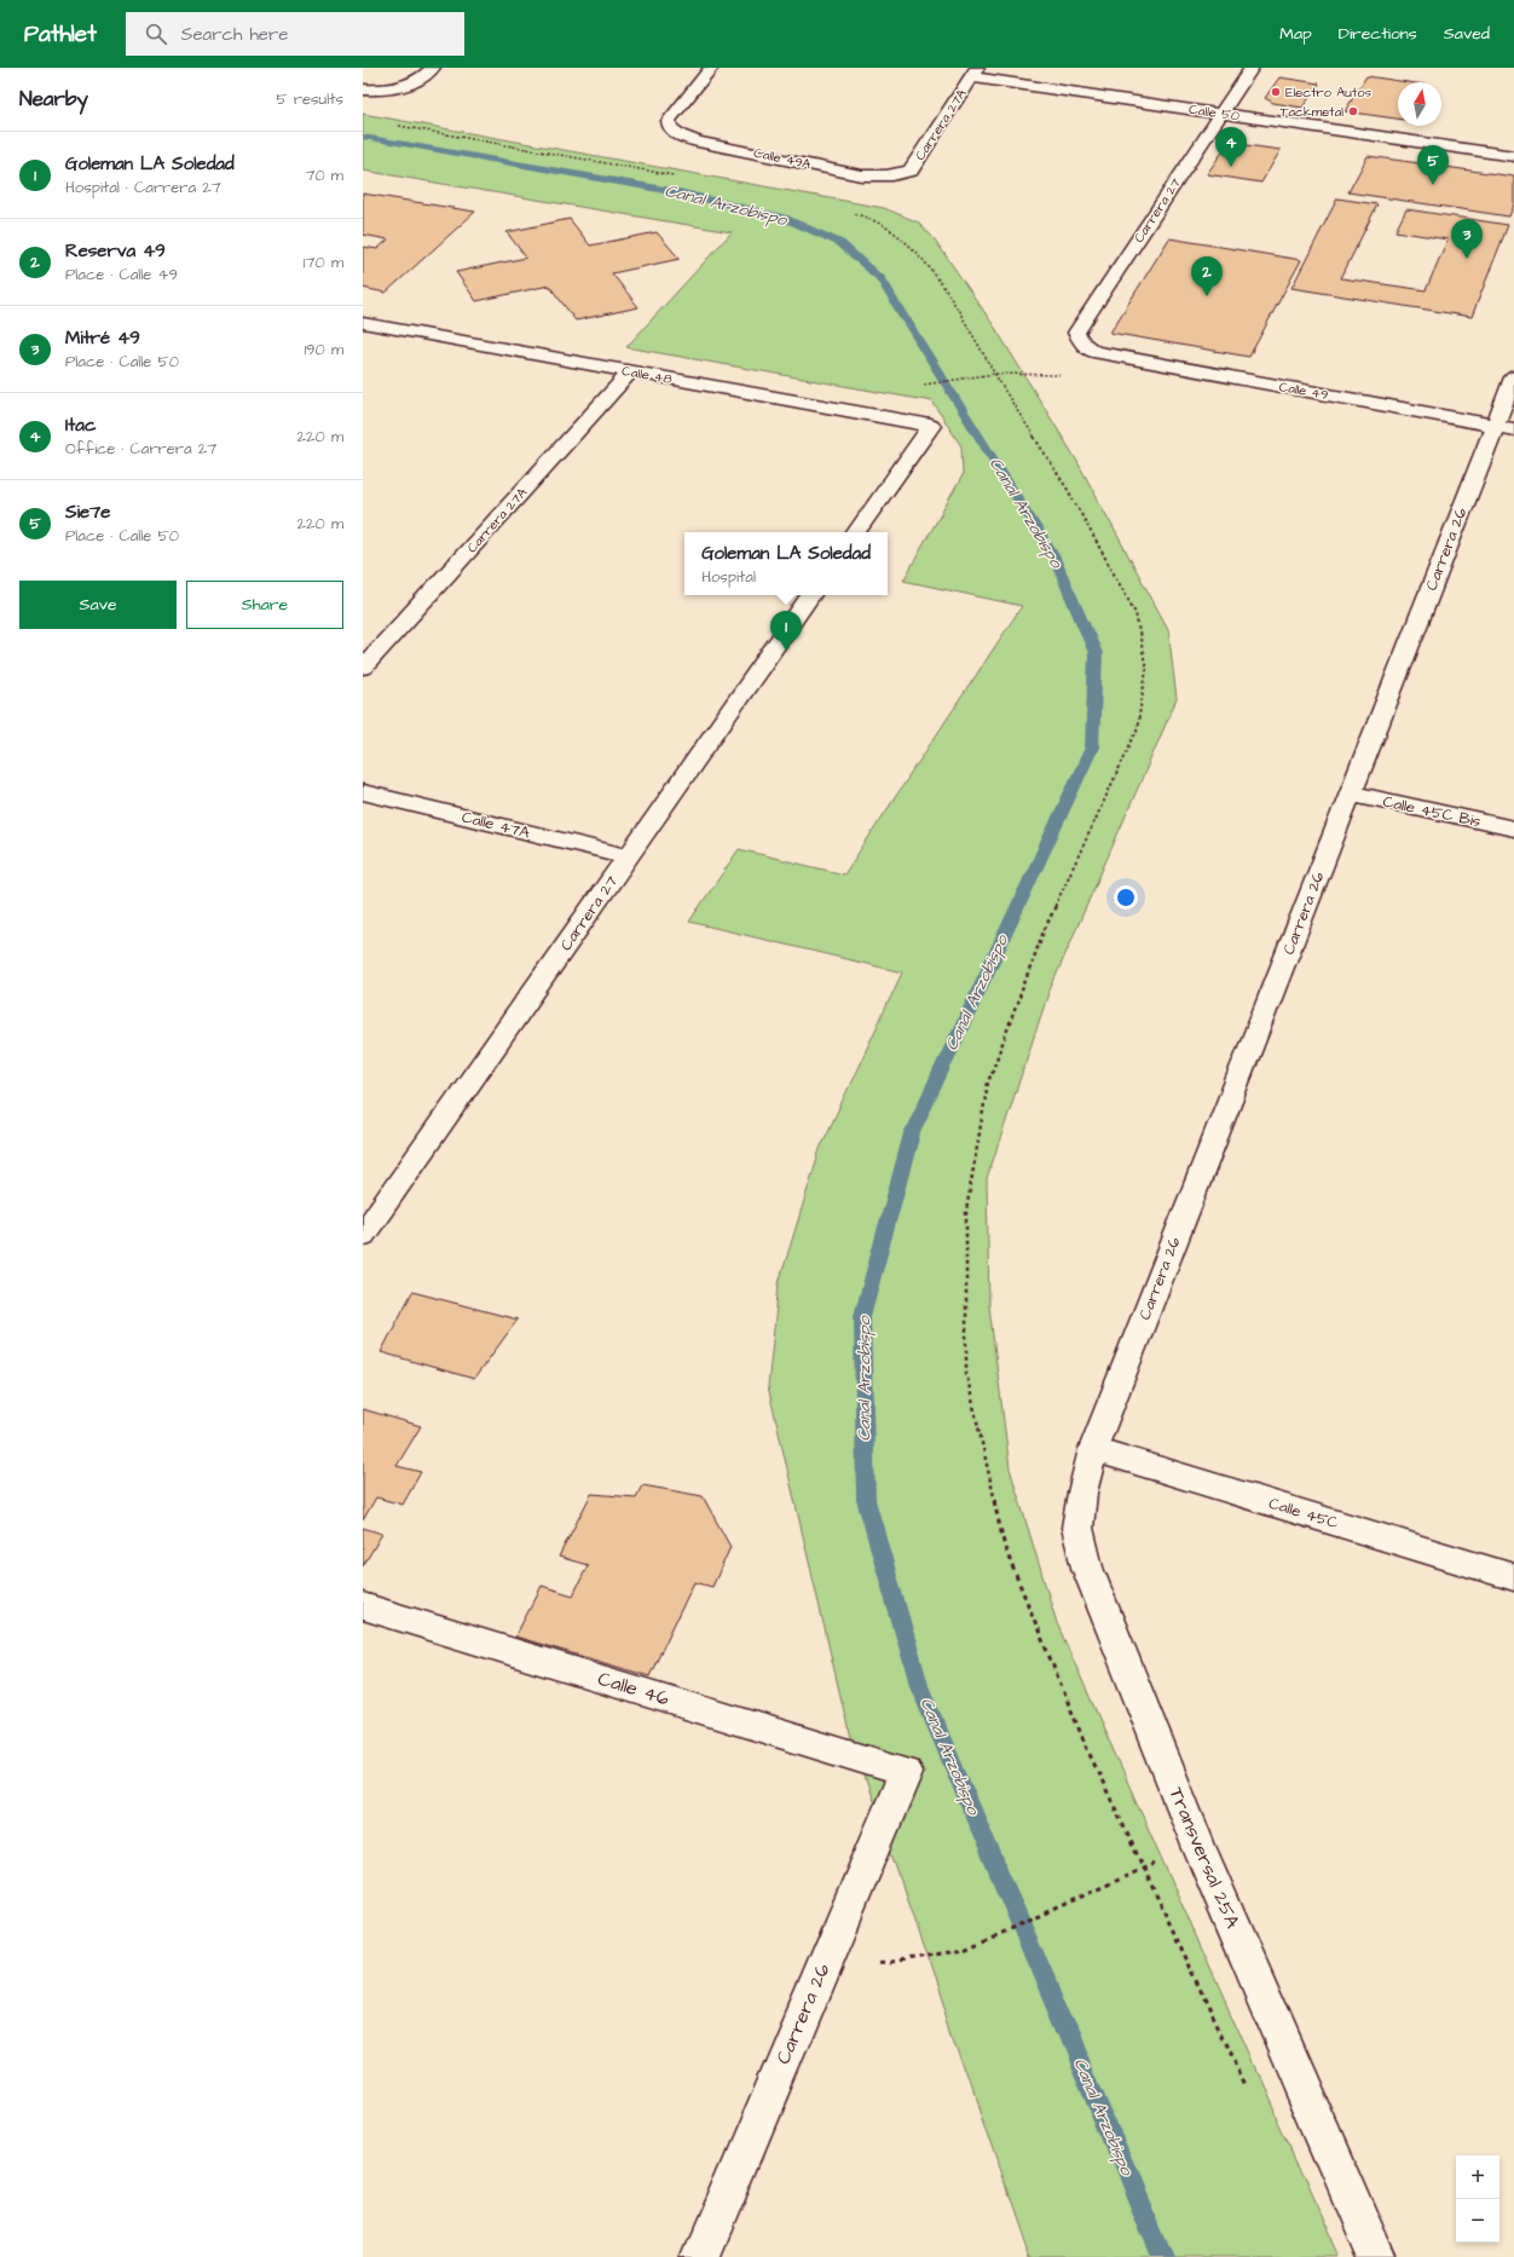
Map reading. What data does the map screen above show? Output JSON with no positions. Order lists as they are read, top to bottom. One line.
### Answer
{"streets":{"street":["Calle 50","Carrera 27A","Calle 49A","Carrera 27","Calle 48","Calle 49","Carrera 26","Calle 45C Bis","Calle 47A","Calle 45C","Calle 46","Transversal 25A"]},"crossings":[["Calle 50","Carrera 27A"],["Calle 50","Carrera 27"],["Carrera 27A","Calle 49A"],["Carrera 27A","Calle 48"],["Carrera 27","Calle 49"],["Carrera 27","Calle 47A"],["Calle 49","Carrera 26"],["Carrera 26","Calle 45C Bis"],["Carrera 26","Calle 45C"],["Carrera 26","Calle 46"],["Carrera 26","Transversal 25A"],["Calle 45C","Transversal 25A"]],"water":["Canal Arzobispo"],"places":["Electro Autos","Tackmetal"],"north":"top","page":{"header":"Pathlet","search":"Search here","nav":["Map","Directions","Saved"],"heading":["Nearby","5 results"],"pins":["4","5","3","2","1"],"list":[{"mark":"1","name":"Goleman LA Soledad","note":"Hospital · Carrera 27","value":"70 m"},{"mark":"2","name":"Reserva 49","note":"Place · Calle 49","value":"170 m"},{"mark":"3","name":"Mitré 49","note":"Place · Calle 50","value":"190 m"},{"mark":"4","name":"Itac","note":"Office · Carrera 27","value":"220 m"},{"mark":"5","name":"Sie7e","note":"Place · Calle 50","value":"220 m"}],"popup":["Goleman LA Soledad","Hospital"],"buttons":["Save","Share"],"map_buttons":["+","−"]}}
